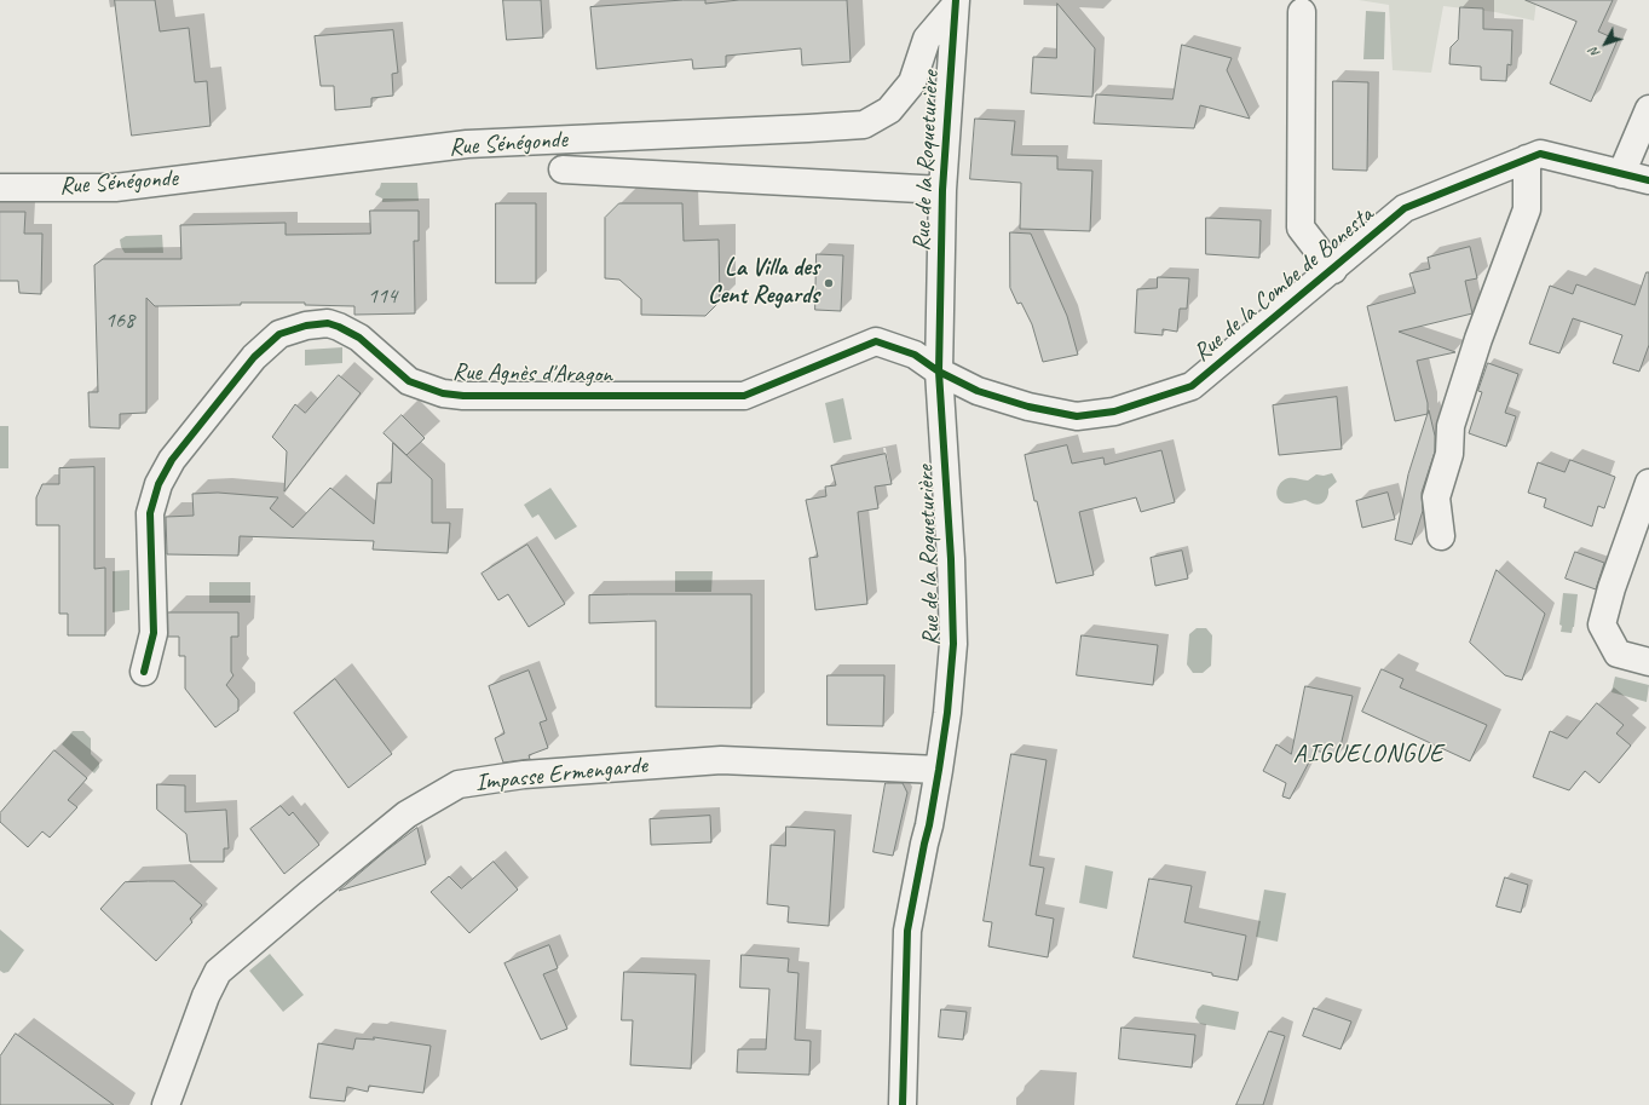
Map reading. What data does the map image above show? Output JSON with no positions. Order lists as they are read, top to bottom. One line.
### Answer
{"streets":{"street":["Rue Sénégonde","Rue de la Roqueturière","Rue de la Combe de Bonesta","Rue Agnès d'Aragon","Impasse Ermengarde"]},"crossings":[["Rue Sénégonde","Rue de la Roqueturière"],["Rue de la Roqueturière","Rue de la Combe de Bonesta"],["Rue de la Roqueturière","Rue Agnès d'Aragon"],["Rue de la Roqueturière","Impasse Ermengarde"],["Rue de la Combe de Bonesta","Rue Agnès d'Aragon"]],"districts":["AIGUELONGUE"],"places":["La Villa des Cent Regards"],"house_numbers":["114","168"],"north":"bottom left"}
